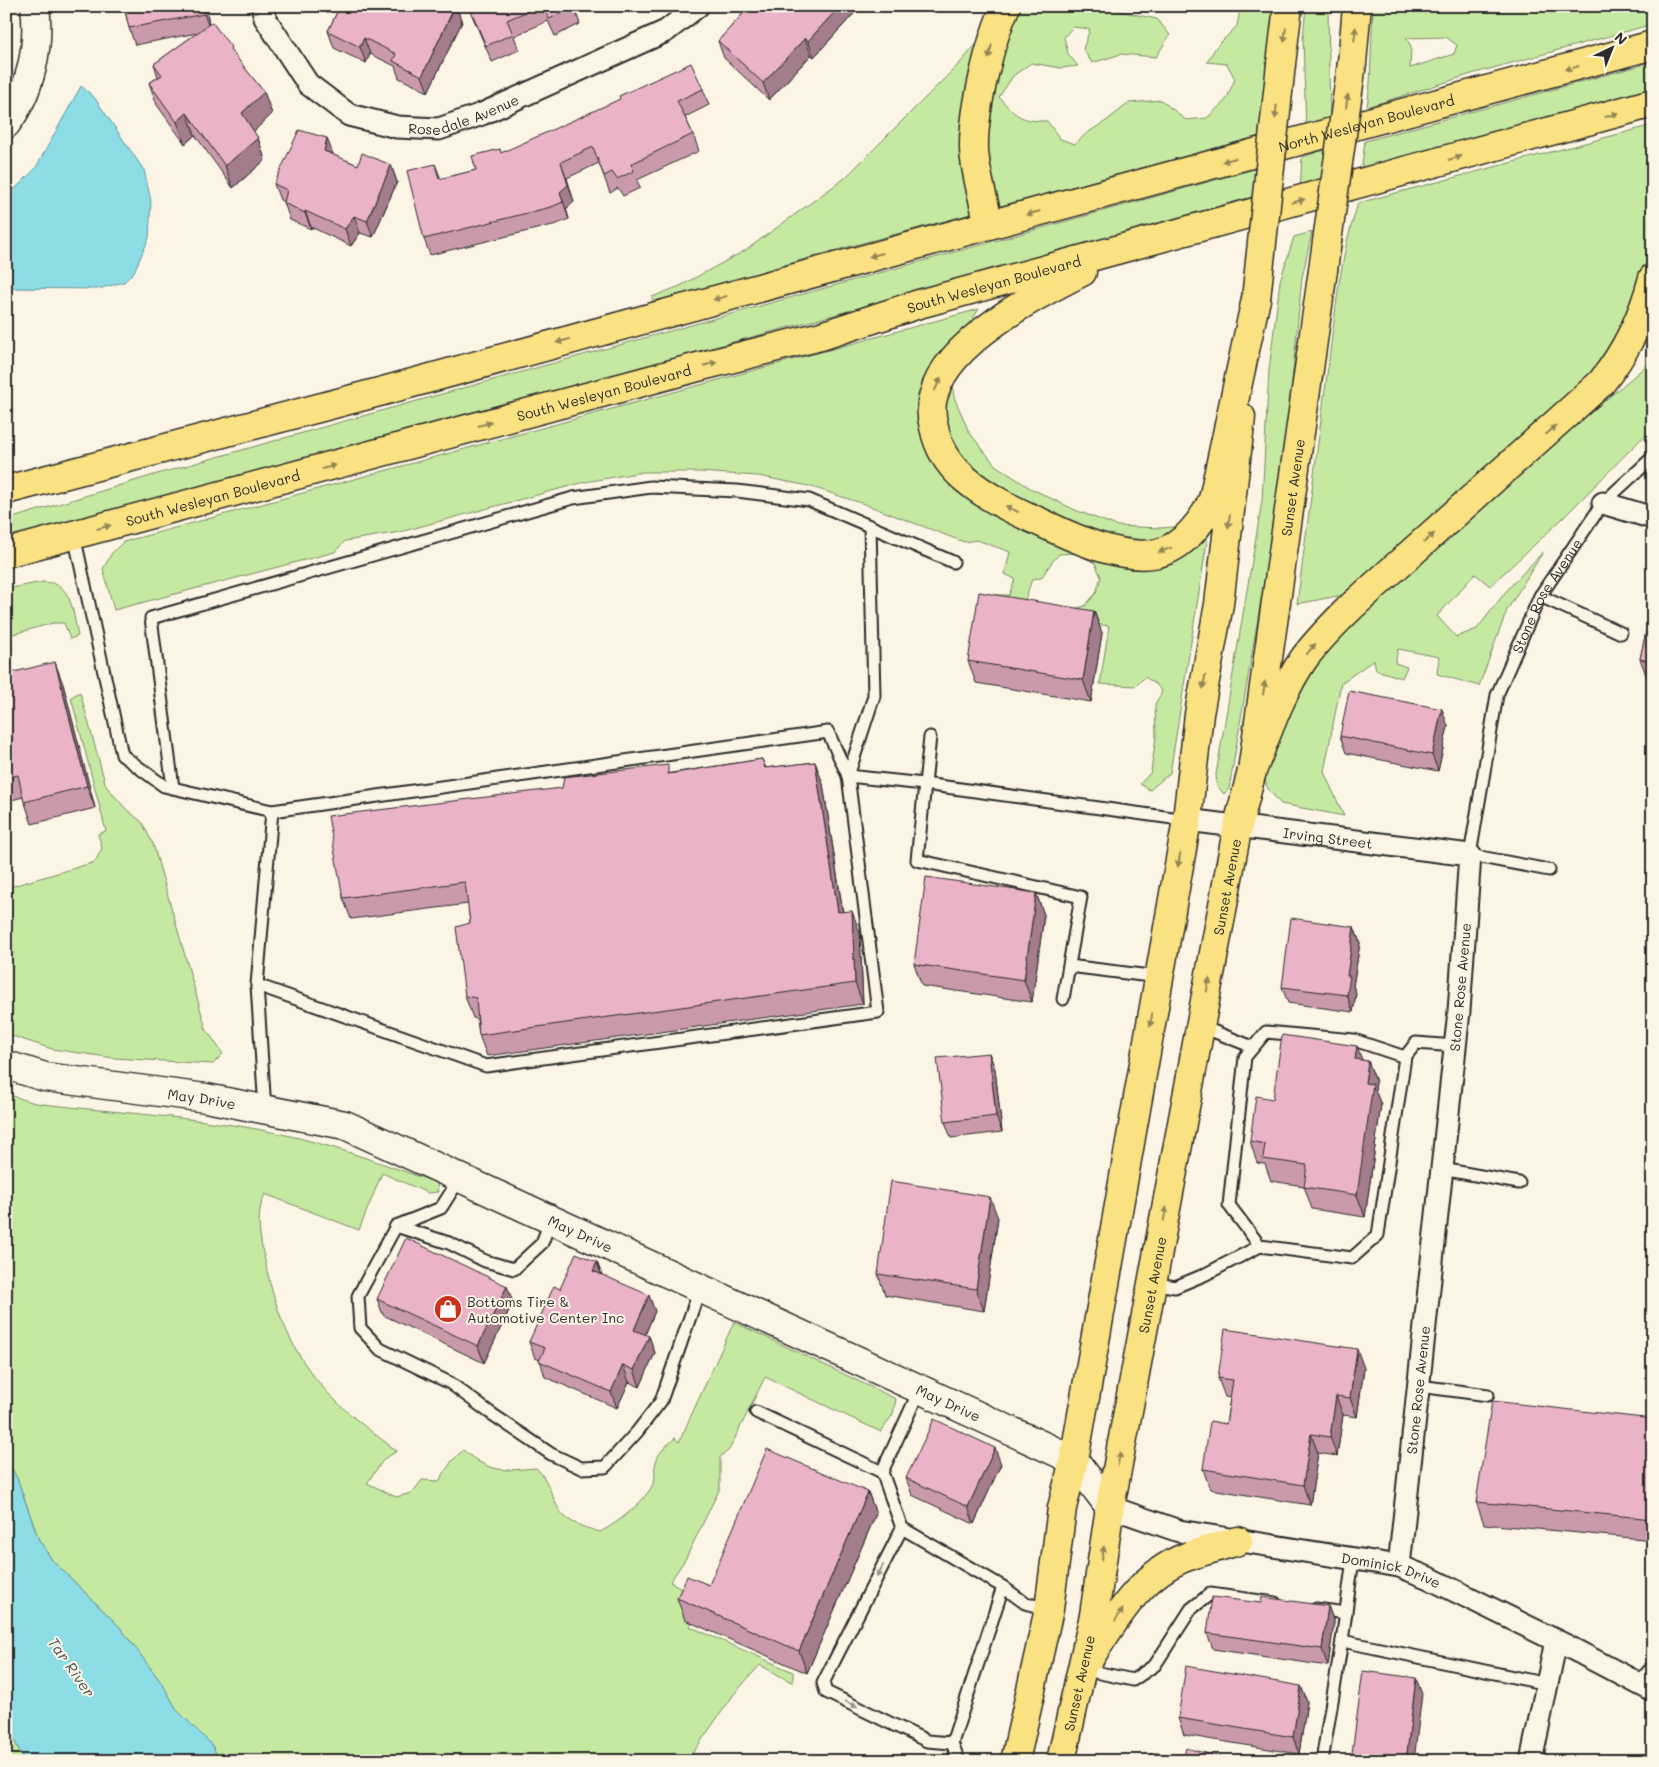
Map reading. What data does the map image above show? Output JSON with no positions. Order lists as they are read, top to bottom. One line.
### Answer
{"streets":{"main road":["North Wesleyan Boulevard","South Wesleyan Boulevard","Sunset Avenue","May Drive"],"street":["Rosedale Avenue","Stone Rose Avenue","Irving Street","Dominick Drive"]},"crossings":[["Sunset Avenue","Irving Street"],["Sunset Avenue","May Drive"],["Sunset Avenue","Dominick Drive"],["Stone Rose Avenue","Irving Street"],["Stone Rose Avenue","Dominick Drive"],["May Drive","Dominick Drive"]],"water":["Tar River"],"places":{"shop":["Bottoms Tire & Automotive Center Inc"]},"north":"top right"}
